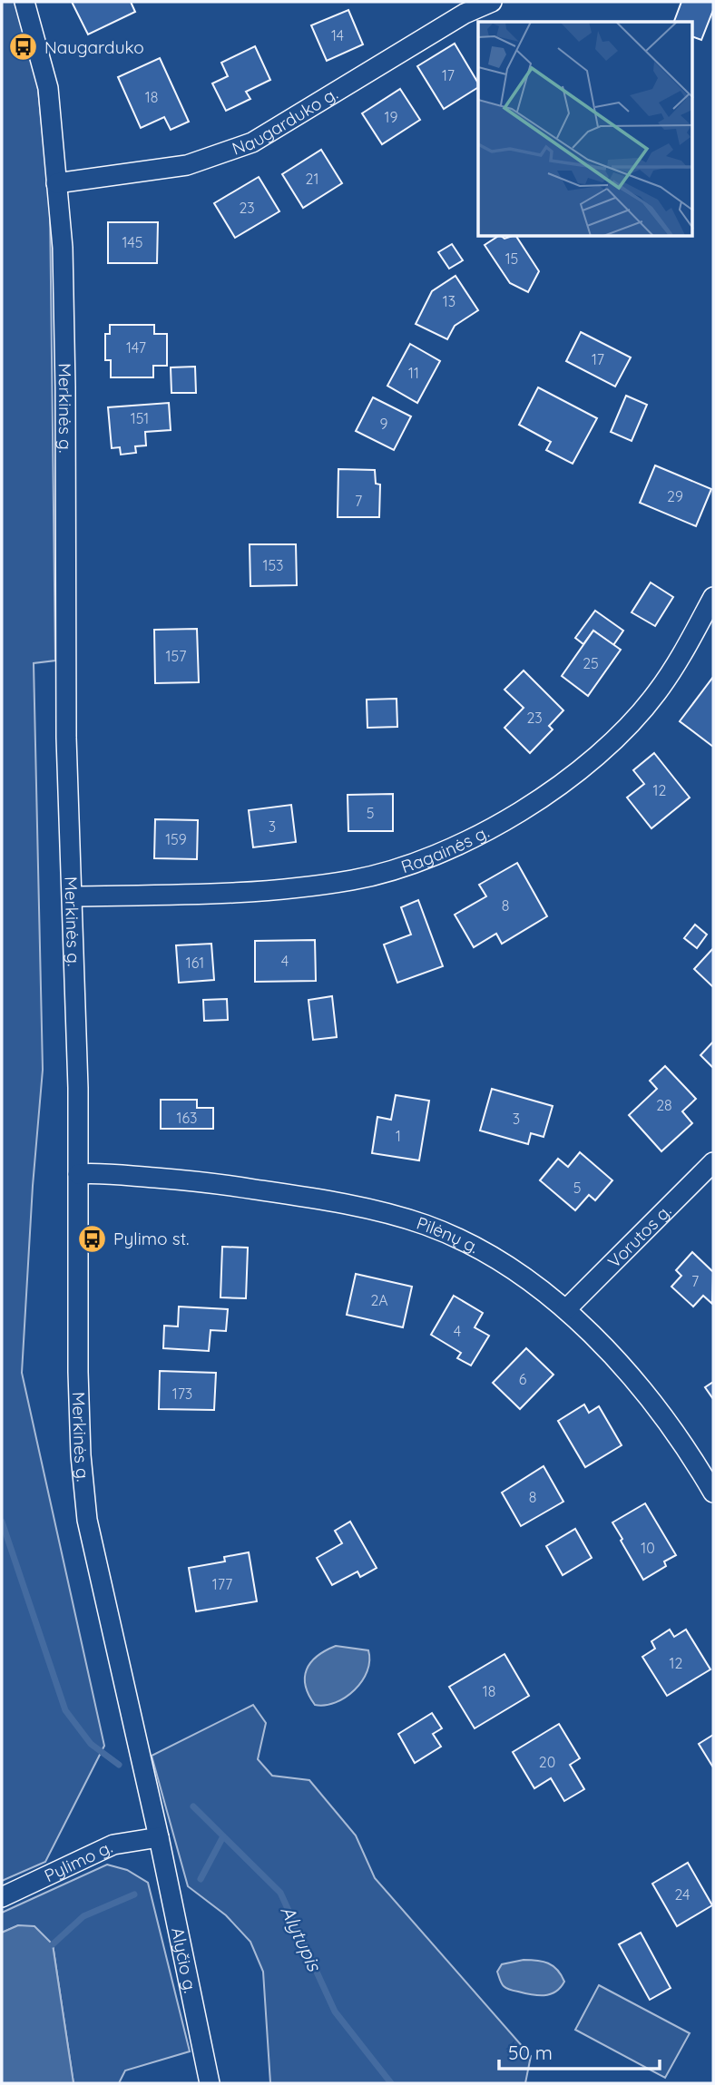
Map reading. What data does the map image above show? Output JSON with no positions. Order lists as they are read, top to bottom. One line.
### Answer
{"streets":{"street":["Naugarduko g.","Merkinės g.","Ragainės g.","Vorutos g.","Pilėnų g.","Pylimo g.","Alyčio g."]},"crossings":[["Naugarduko g.","Merkinės g."],["Merkinės g.","Ragainės g."],["Merkinės g.","Pilėnų g."],["Merkinės g.","Pylimo g."],["Merkinės g.","Alyčio g."],["Vorutos g.","Pilėnų g."],["Pylimo g.","Alyčio g."]],"water":["Alytupis"],"places":{"bus stop":["Naugarduko","Pylimo st."]},"house_numbers":["14","17","18","19","21","23","145","15","13","147","17","11","151","9","29","7","153","157","25","23","12","5","3","159","8","4","161","28","163","3","1","5","7","2A","4","6","173","8","10","177","12","18","20","24"],"scale_bar":"50 m"}
